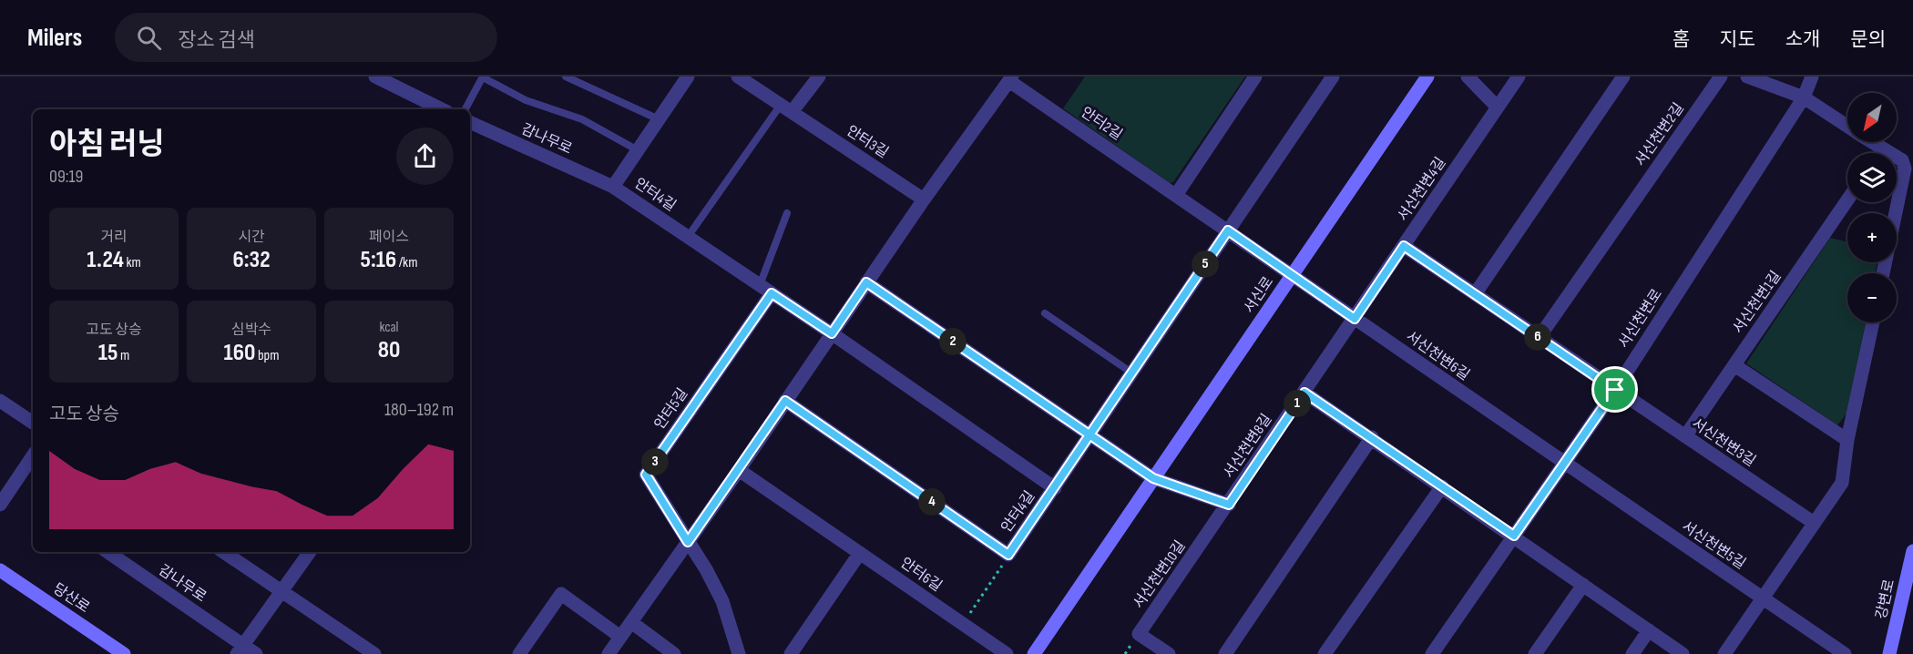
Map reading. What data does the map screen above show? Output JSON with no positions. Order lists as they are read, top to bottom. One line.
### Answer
{"streets":{"street":["안터2길","서신천변2길","감나무로","안터3길","서신천변4길","안터4길","서신로","서신천변1길","서신천변로","서신천변6길","안터5길","서신천변3길","서신천변8길","서신천변5길","안터6길","서신천변10길","당산로","강변로"]},"crossings":[["안터2길","안터3길"],["안터2길","서신로"],["안터2길","서신천변6길"],["서신천변2길","서신천변4길"],["감나무로","안터4길"],["서신천변4길","서신천변로"],["서신천변4길","서신천변3길"],["서신천변4길","서신천변8길"],["안터4길","안터5길"],["서신로","서신천변6길"],["서신천변1길","서신천변3길"],["서신천변로","서신천변6길"],["서신천변로","서신천변3길"],["서신천변로","서신천변5길"],["서신천변6길","서신천변8길"],["서신천변6길","서신천변5길"],["서신천변8길","서신천변10길"]],"north":"bottom left","page":{"header":"Milers","search":"장소 검색","nav":["홈","지도","소개","문의"],"map_buttons":["+","−"],"heading":["아침 러닝","09:19"],"stats":[["거리","1.24 km"],["시간","6:32"],["페이스","5:16 /km"],["고도 상승","15 m"],["심박수","160 bpm"],["kcal","80"]],"pins":["5","6","2","1","3","4"],"chart":["고도 상승","180–192 m"]}}
